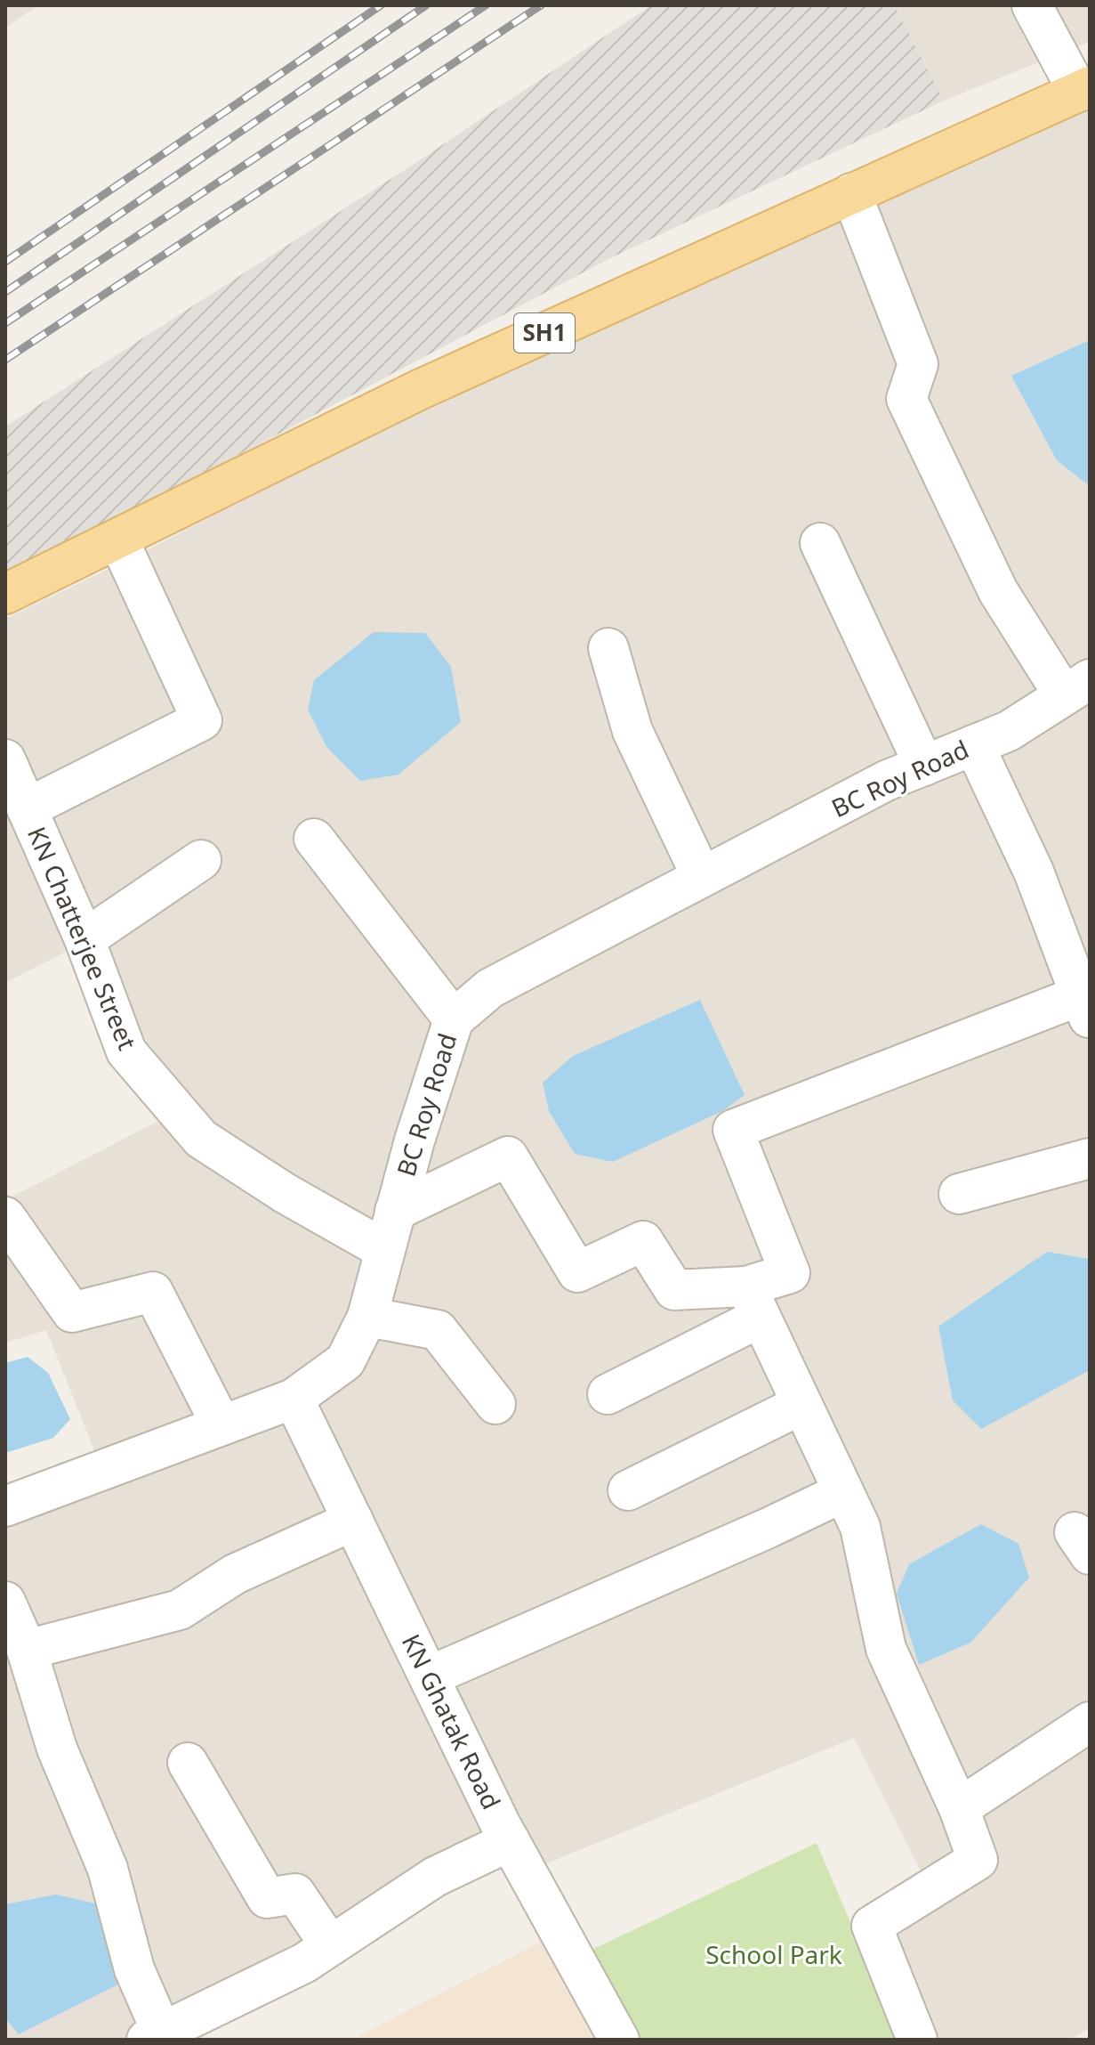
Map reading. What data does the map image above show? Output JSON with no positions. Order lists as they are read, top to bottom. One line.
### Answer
{"streets":{"main road":["SH1"],"street":["BC Roy Road","KN Chatterjee Street","KN Ghatak Road"]},"crossings":[["BC Roy Road","KN Chatterjee Street"],["BC Roy Road","KN Ghatak Road"]],"parks":["School Park"]}
